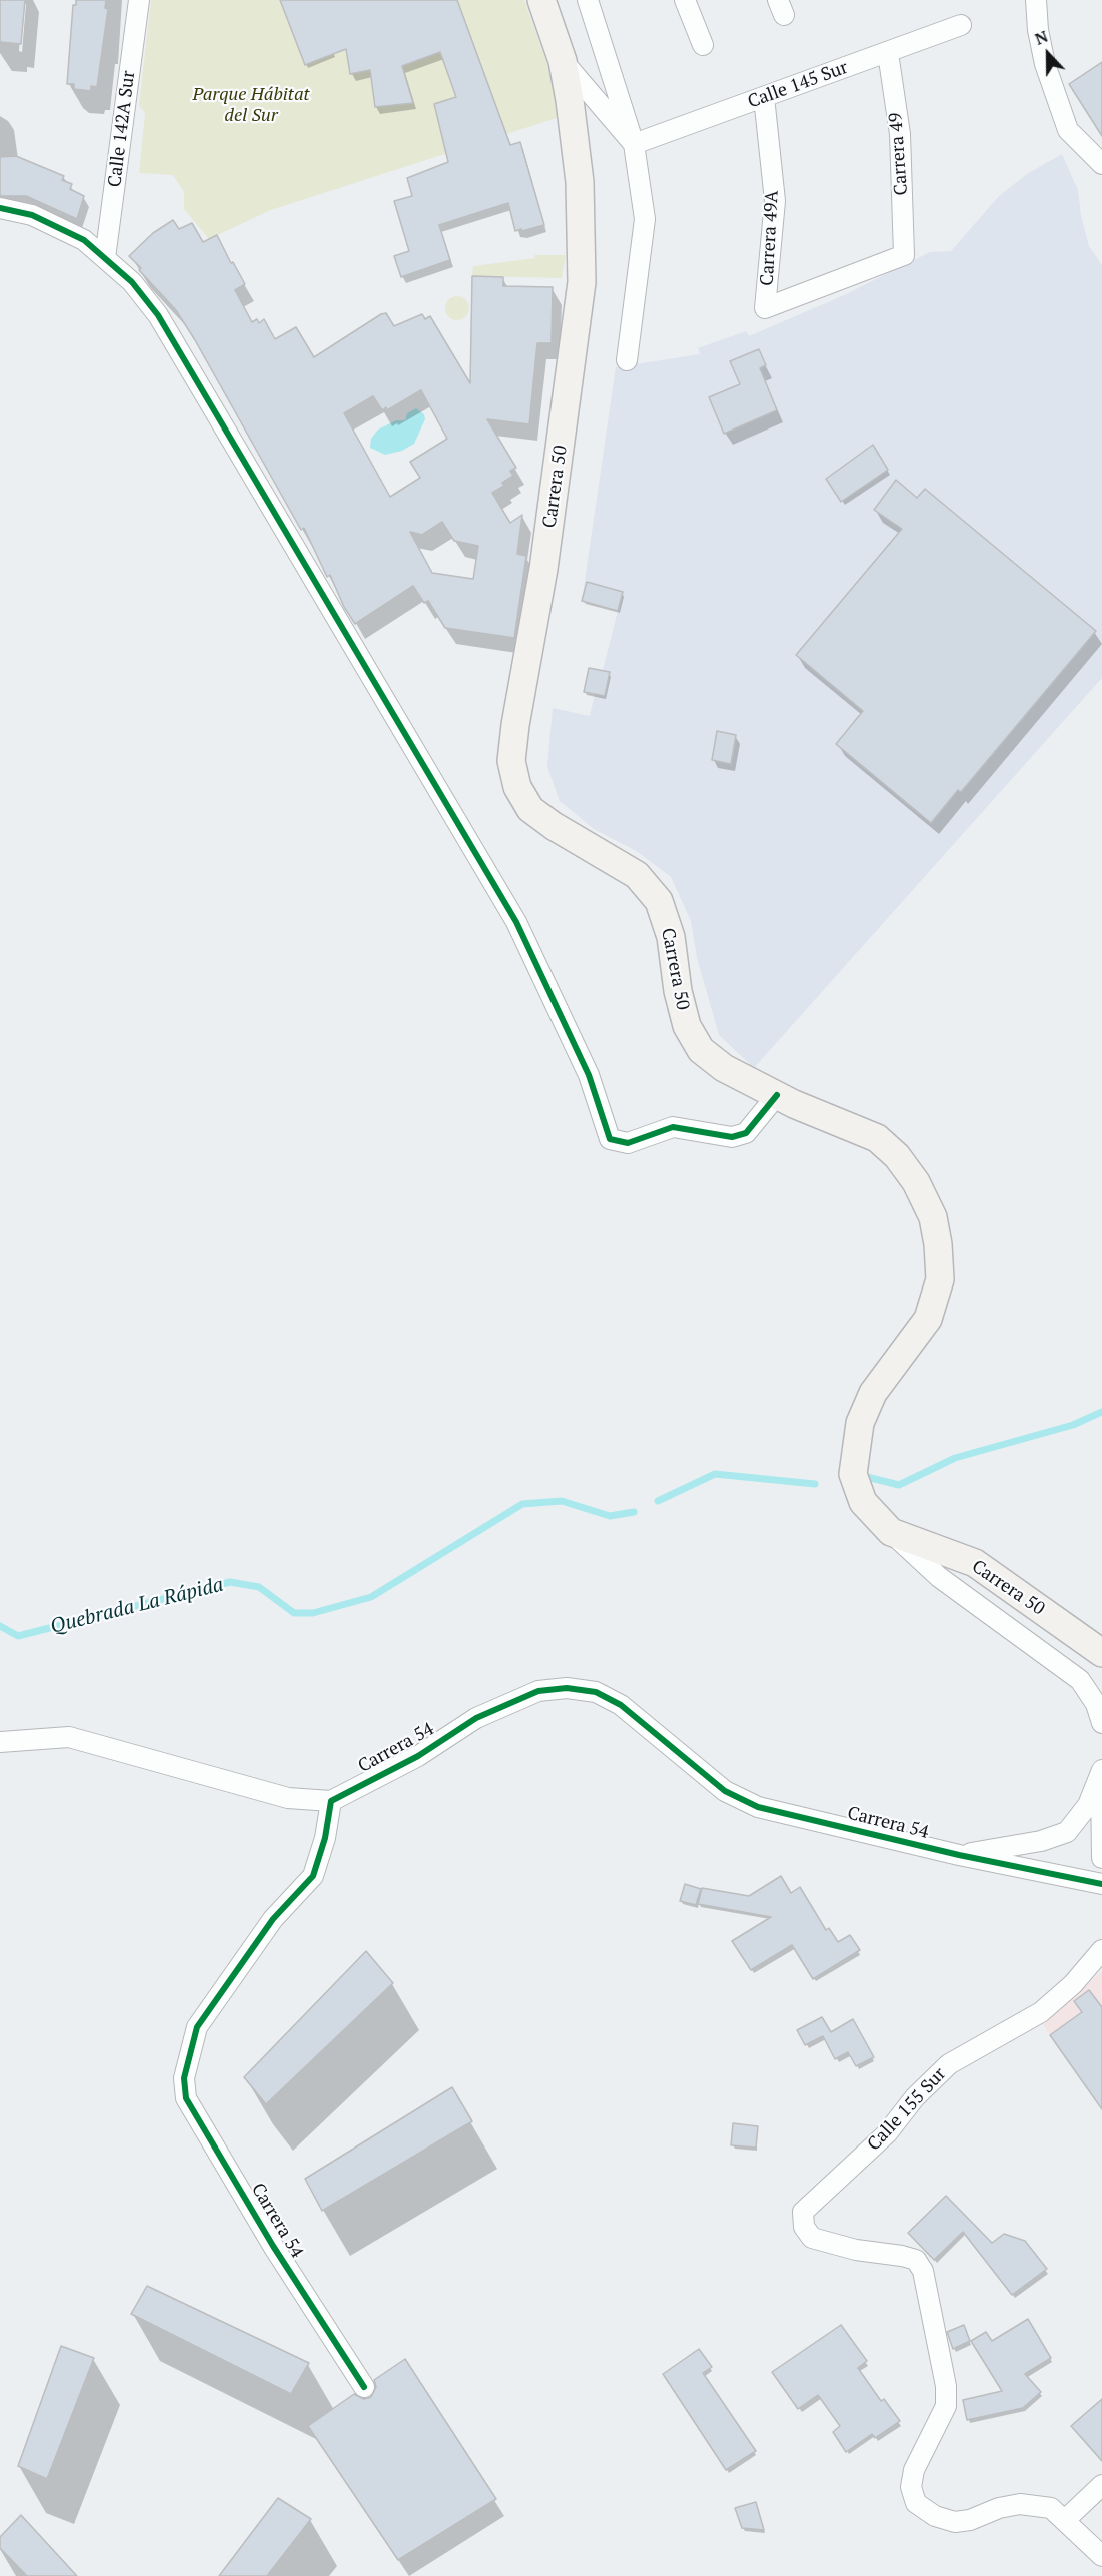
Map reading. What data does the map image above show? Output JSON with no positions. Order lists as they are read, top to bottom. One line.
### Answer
{"streets":{"main road":["Carrera 50"],"street":["Calle 145 Sur","Calle 142A Sur","Carrera 49","Carrera 49A","Carrera 54","Calle 155 Sur"]},"crossings":[["Calle 145 Sur","Carrera 49"],["Calle 145 Sur","Carrera 49A"],["Carrera 49","Carrera 49A"]],"water":["Quebrada La Rápida"],"parks":["Parque Hábitat del Sur"],"north":"top"}
